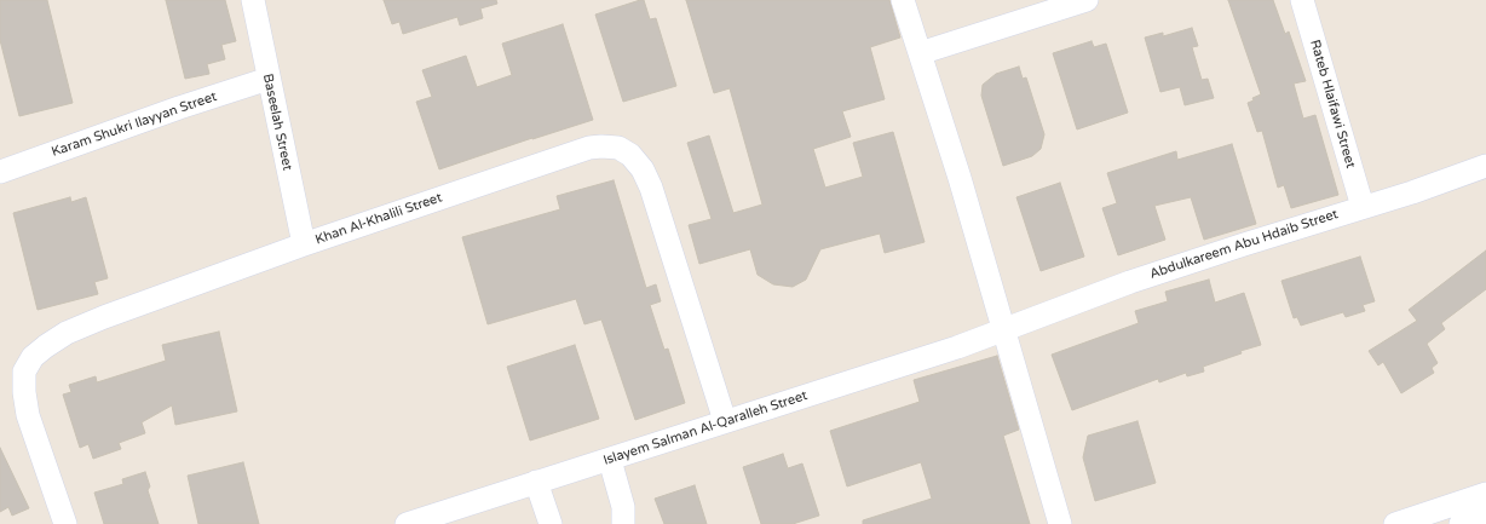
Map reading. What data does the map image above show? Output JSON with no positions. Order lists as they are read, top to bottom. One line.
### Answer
{"streets":{"street":["Rateb Hlaifawi Street","Baseelah Street","Karam Shukri Ilayyan Street","Khan Al-Khalili Street","Abdulkareem Abu Hdaib Street","Islayem Salman Al-Qaralleh Street"]},"crossings":[["Rateb Hlaifawi Street","Abdulkareem Abu Hdaib Street"],["Baseelah Street","Karam Shukri Ilayyan Street"],["Baseelah Street","Khan Al-Khalili Street"],["Khan Al-Khalili Street","Islayem Salman Al-Qaralleh Street"],["Abdulkareem Abu Hdaib Street","Islayem Salman Al-Qaralleh Street"]]}
